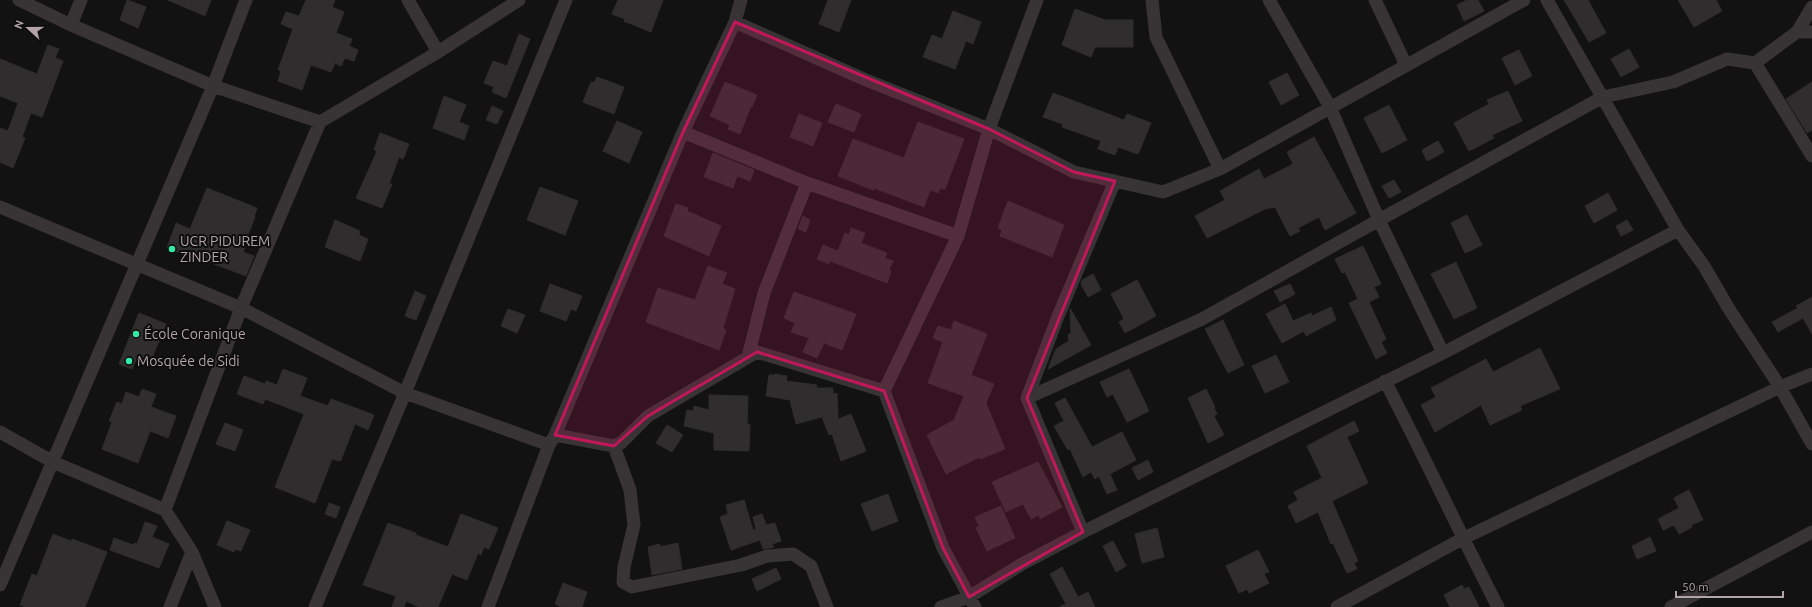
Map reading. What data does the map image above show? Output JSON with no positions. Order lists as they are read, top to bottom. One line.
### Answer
{"places":["UCR PIDUREM ZINDER","École Coranique","Mosquée de Sidi"],"scale_bar":"50 m","north":"left"}
